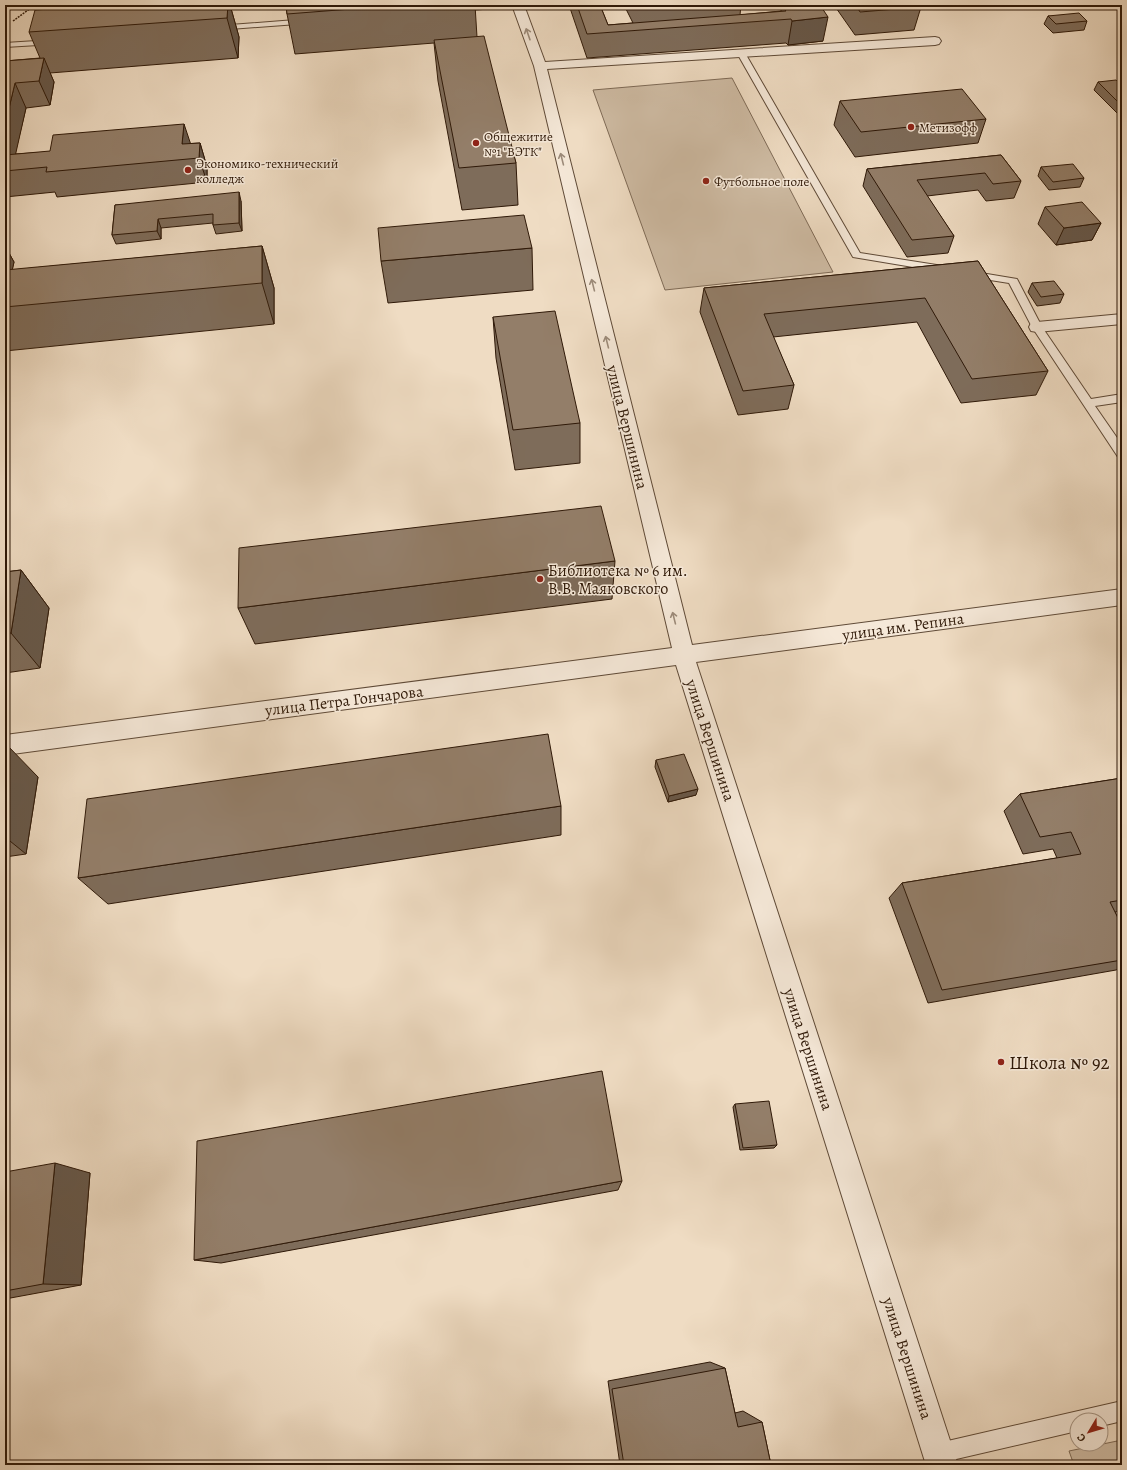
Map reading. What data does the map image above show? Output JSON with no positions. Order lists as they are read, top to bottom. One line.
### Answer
{"streets":{"street":["улица Вершинина","улица им. Репина","улица Петра Гончарова"]},"crossings":[["улица Вершинина","улица им. Репина"],["улица Вершинина","улица Петра Гончарова"],["улица им. Репина","улица Петра Гончарова"]],"one_way":["улица Вершинина"],"places":["Метизофф","Общежитие №1 \"ВЭТК\"","Экономико-технический колледж","Футбольное поле","Библиотека № 6 им. В.В. Маяковского","Школа № 92"],"north":"bottom left"}
